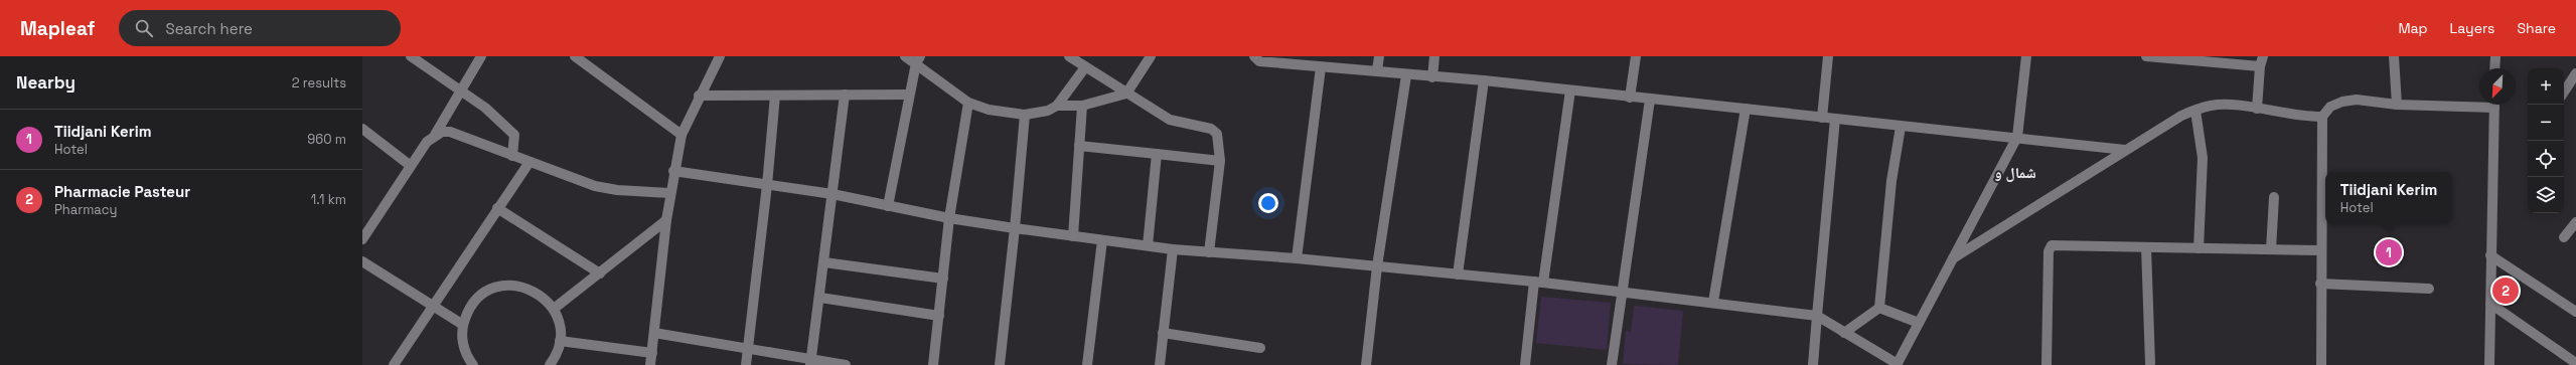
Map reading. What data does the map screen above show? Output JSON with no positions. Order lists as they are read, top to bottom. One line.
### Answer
{"districts":["شمال و"],"north":"bottom left","page":{"header":"Mapleaf","search":"Search here","nav":["Map","Layers","Share"],"heading":["Nearby","2 results"],"map_buttons":["+","−"],"list":[{"mark":"1","name":"Tiidjani Kerim","note":"Hotel","value":"960 m"},{"mark":"2","name":"Pharmacie Pasteur","note":"Pharmacy","value":"1.1 km"}],"popup":["Tiidjani Kerim","Hotel"],"pins":["1","2"]}}
